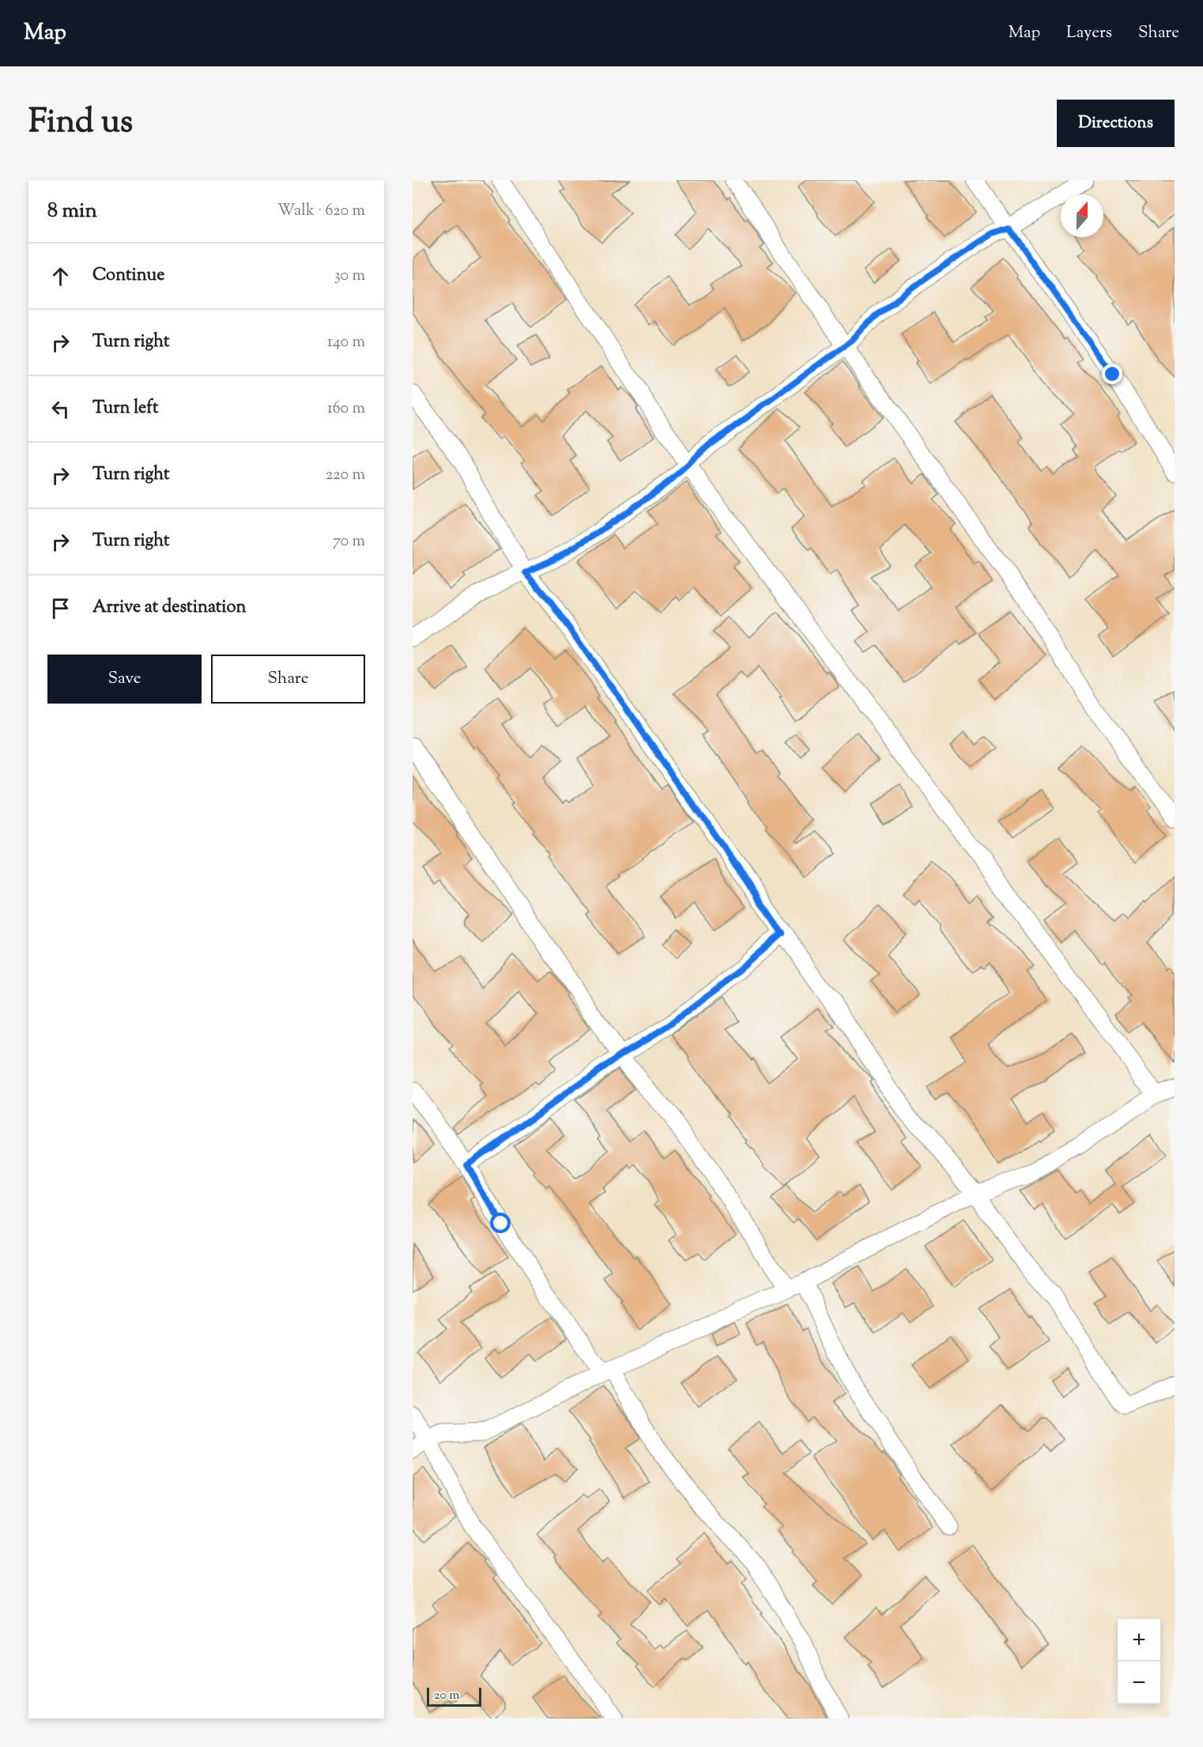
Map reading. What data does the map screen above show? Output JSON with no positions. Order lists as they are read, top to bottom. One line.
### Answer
{"scale_bar":"20 m","north":"top","page":{"header":"Map","nav":["Map","Layers","Share"],"title":"Find us","buttons":["Directions",["Save","Share"]],"heading":["8 min","Walk · 620 m"],"list":[["Continue","30 m"],["Turn right","140 m"],["Turn left","160 m"],["Turn right","220 m"],["Turn right","70 m"],"Arrive at destination"],"map_buttons":["+","−"],"scale":"20 m"}}
